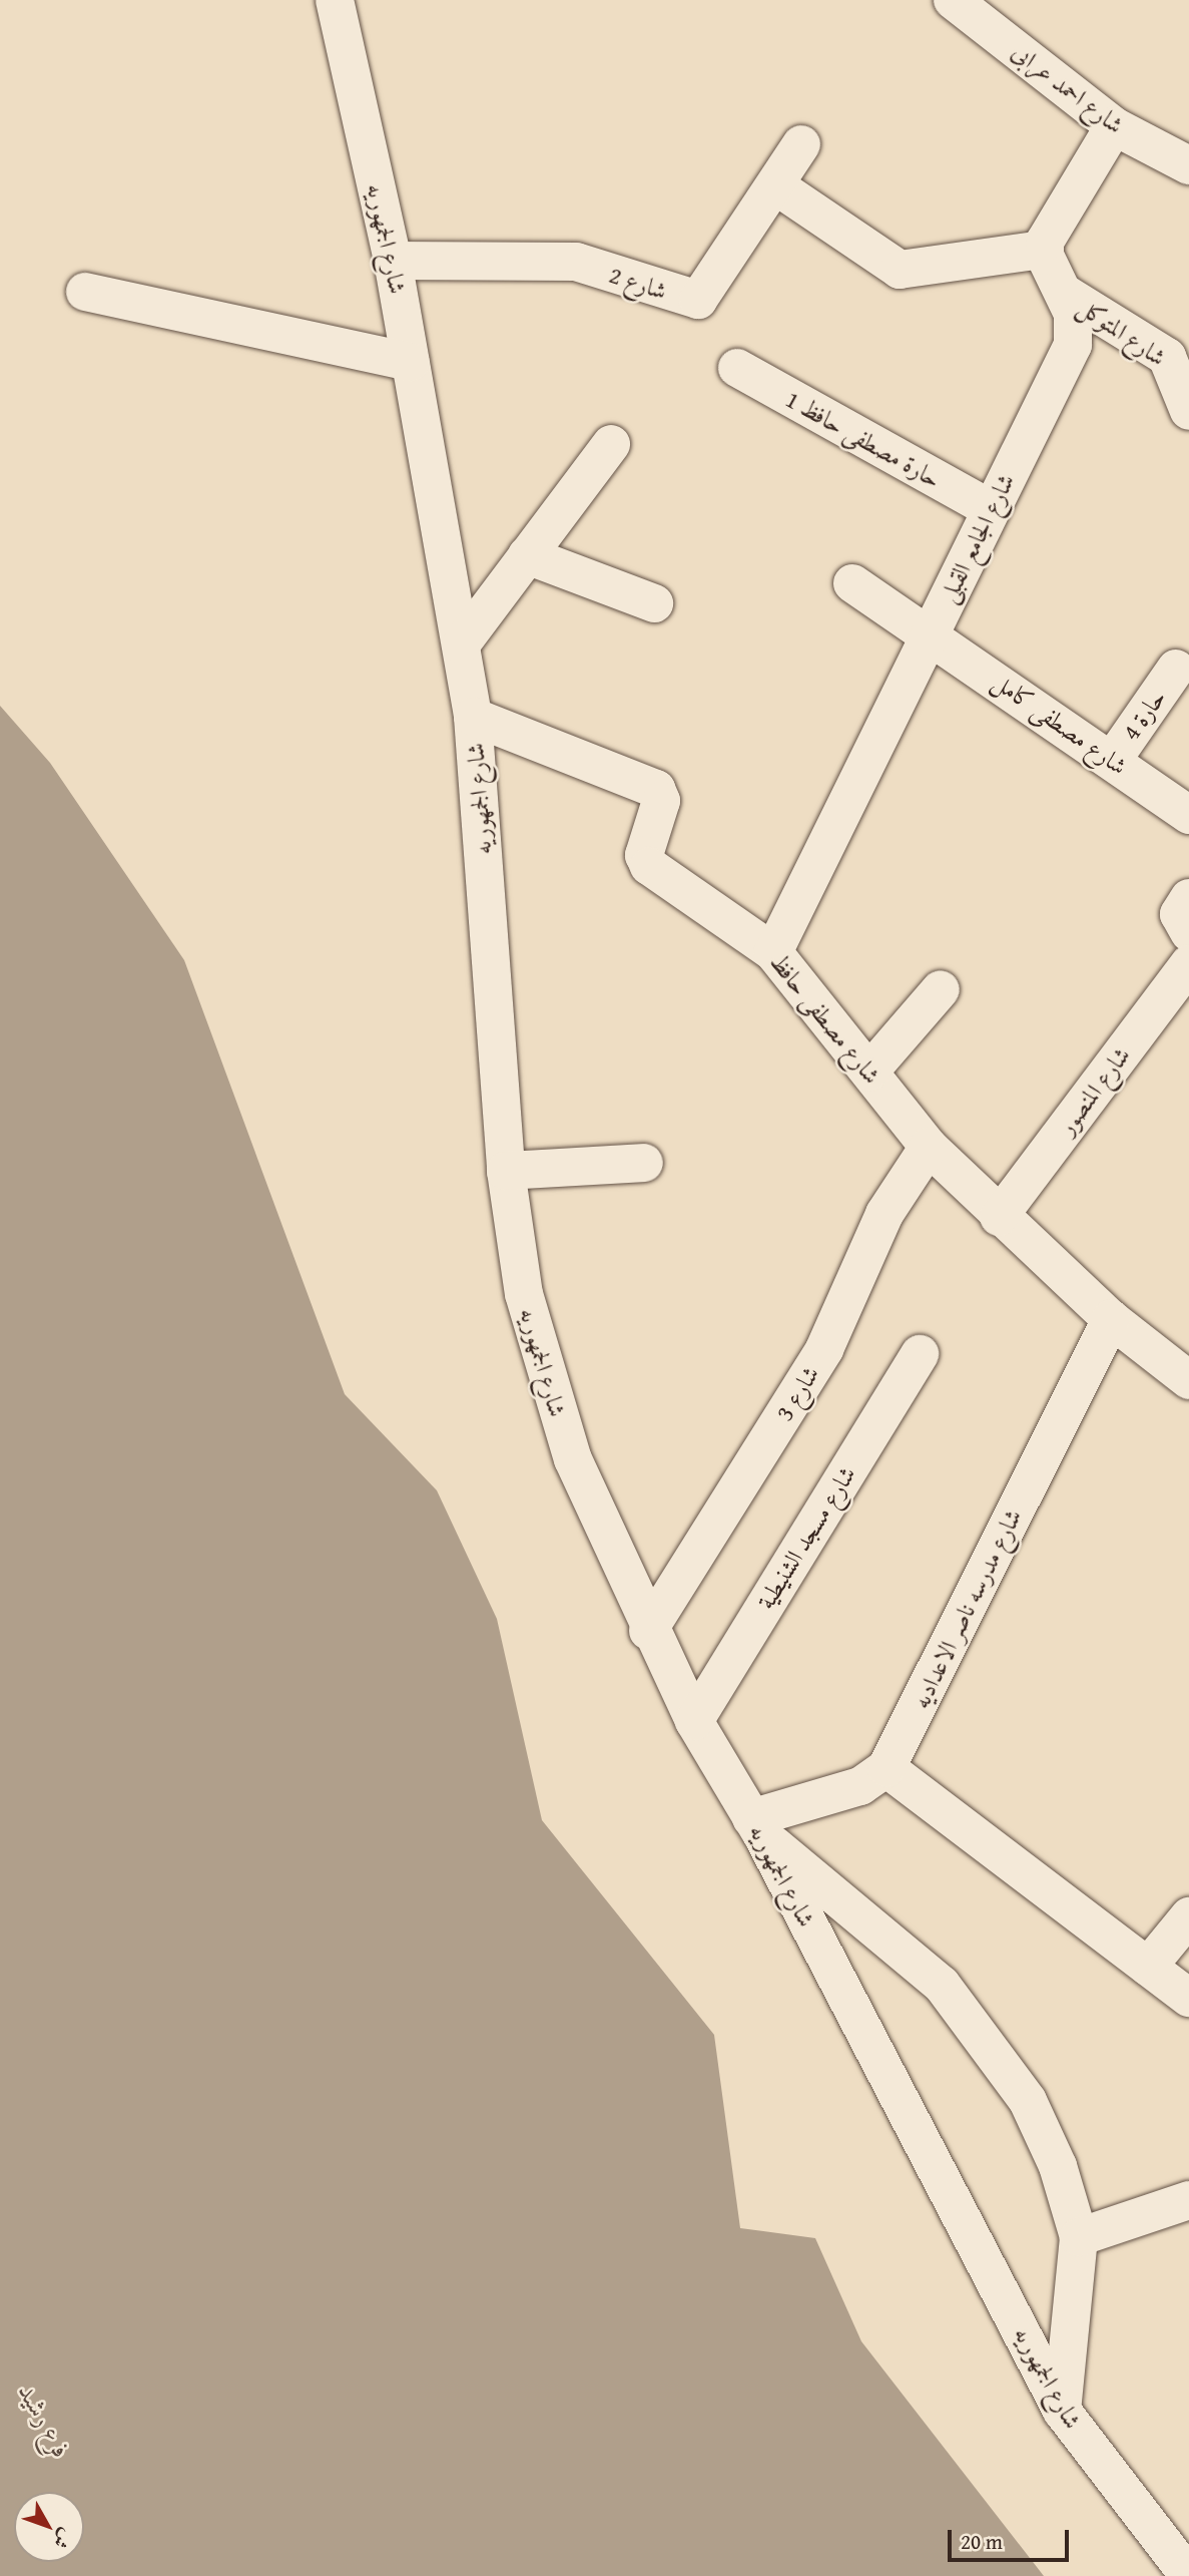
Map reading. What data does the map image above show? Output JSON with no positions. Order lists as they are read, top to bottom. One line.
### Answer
{"streets":{"street":["شارع احمد عرابى","شارع الجمهوريه","شارع 2","شارع المتوكل","حارة مصطفى حافظ 1","شارع الجامع القبلى","حارة 4","شارع مصطفى كامل","شارع مصطفى حافظ","شارع المنصور","شارع 3","شارع مسجد الشنيطية","شارع مدرسه ناصر الاعداديه"]},"crossings":[["شارع الجمهوريه","شارع 2"],["شارع الجمهوريه","شارع مصطفى حافظ"],["شارع الجمهوريه","شارع 3"],["شارع الجمهوريه","شارع مسجد الشنيطية"],["شارع الجمهوريه","شارع مدرسه ناصر الاعداديه"],["شارع المتوكل","شارع الجامع القبلى"],["حارة مصطفى حافظ 1","شارع الجامع القبلى"],["شارع الجامع القبلى","شارع مصطفى كامل"],["شارع الجامع القبلى","شارع مصطفى حافظ"],["حارة 4","شارع مصطفى كامل"],["شارع مصطفى حافظ","شارع المنصور"],["شارع مصطفى حافظ","شارع 3"],["شارع مصطفى حافظ","شارع مدرسه ناصر الاعداديه"]],"water":["فرع رشيد"],"scale_bar":"20 m","north":"bottom right"}
